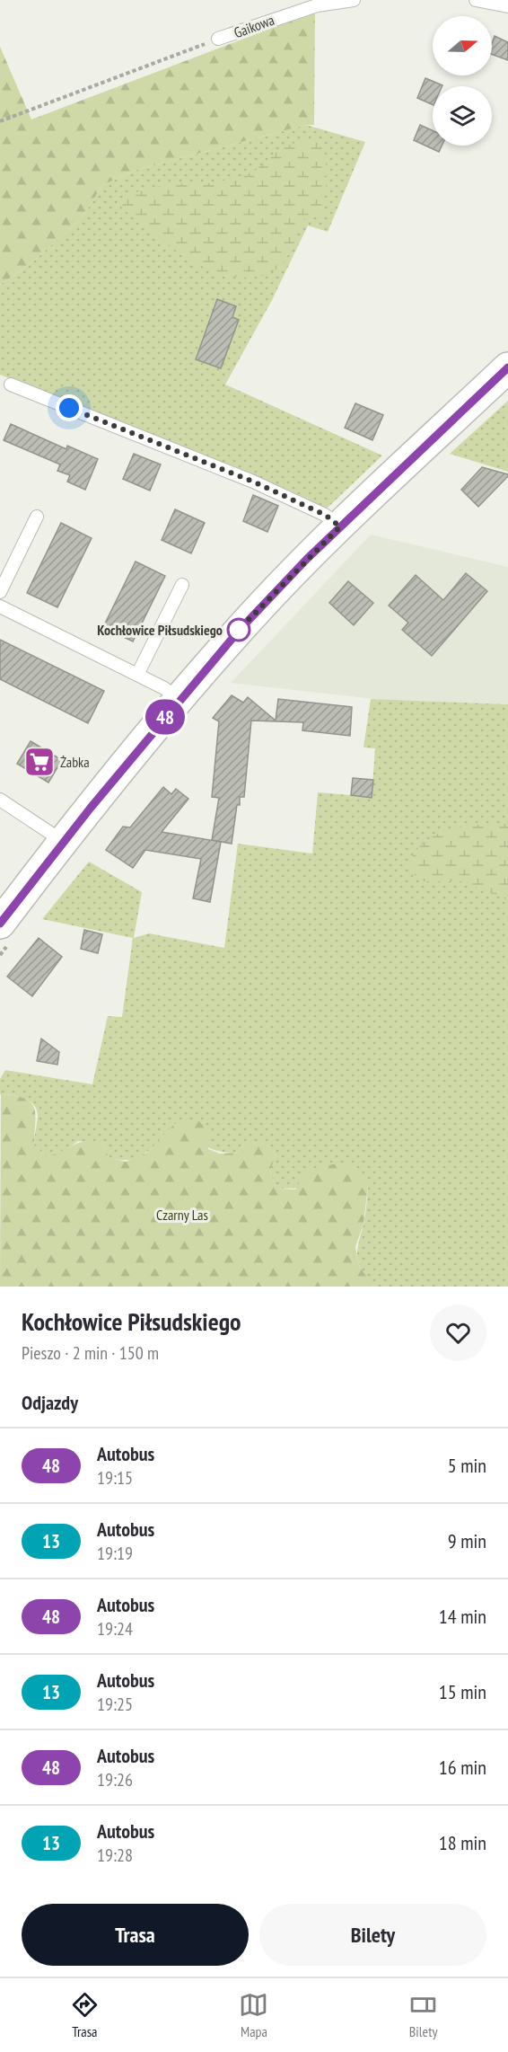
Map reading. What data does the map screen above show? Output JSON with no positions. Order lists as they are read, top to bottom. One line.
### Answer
{"streets":{"lane":["Gaikowa"]},"parks":["Czarny Las"],"places":{"other":["Kochłowice Piłsudskiego"],"supermarket":["Żabka"]},"lines":["bus line 48"],"north":"right","page":{"on_map":"48","heading":[["Kochłowice Piłsudskiego","Pieszo · 2 min · 150 m"],"Odjazdy"],"list":[{"mark":"48","name":"Autobus","note":"19:15","value":"5 min"},{"mark":"13","name":"Autobus","note":"19:19","value":"9 min"},{"mark":"48","name":"Autobus","note":"19:24","value":"14 min"},{"mark":"13","name":"Autobus","note":"19:25","value":"15 min"},{"mark":"48","name":"Autobus","note":"19:26","value":"16 min"},{"mark":"13","name":"Autobus","note":"19:28","value":"18 min"}],"buttons":["Trasa","Bilety"],"tabs":["Trasa","Mapa","Bilety"]}}
